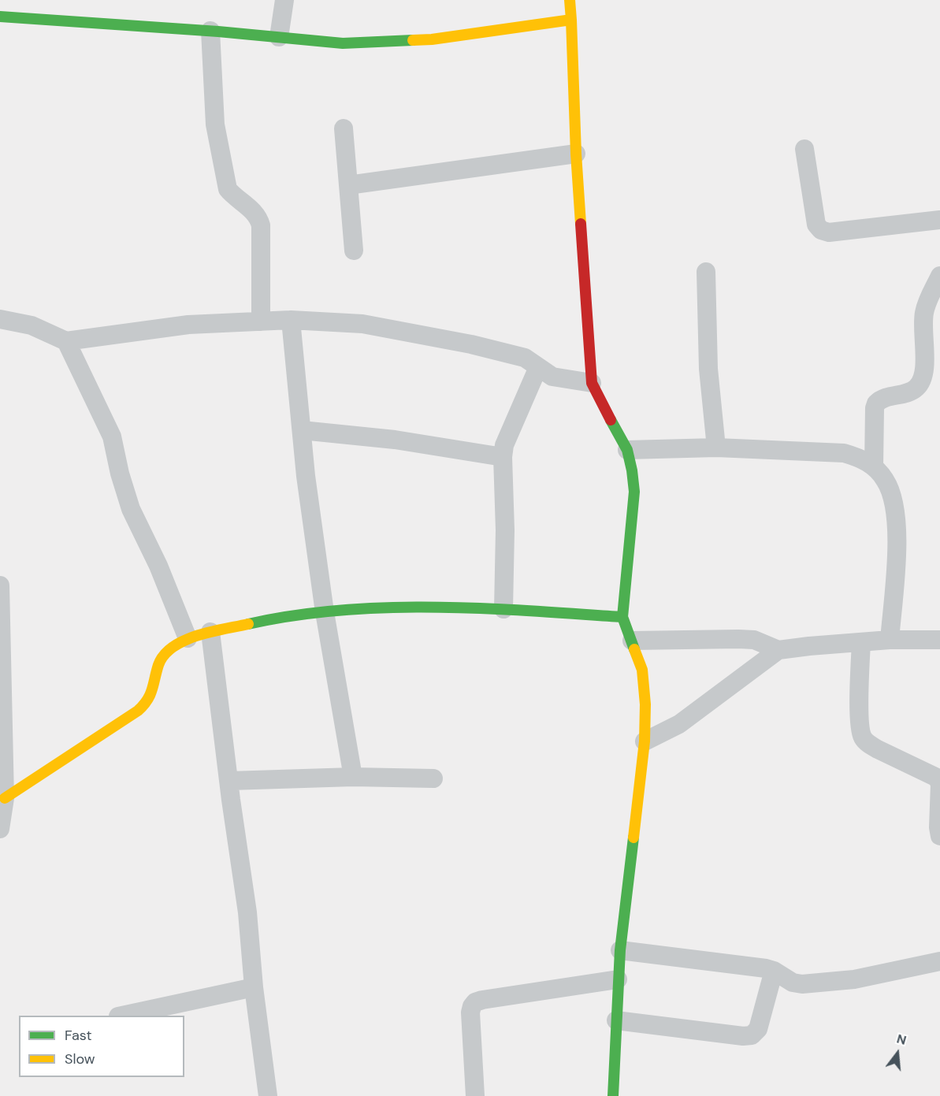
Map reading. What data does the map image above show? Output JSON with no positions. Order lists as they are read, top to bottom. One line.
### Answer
{"legend":["Fast","Slow"],"north":"top"}
